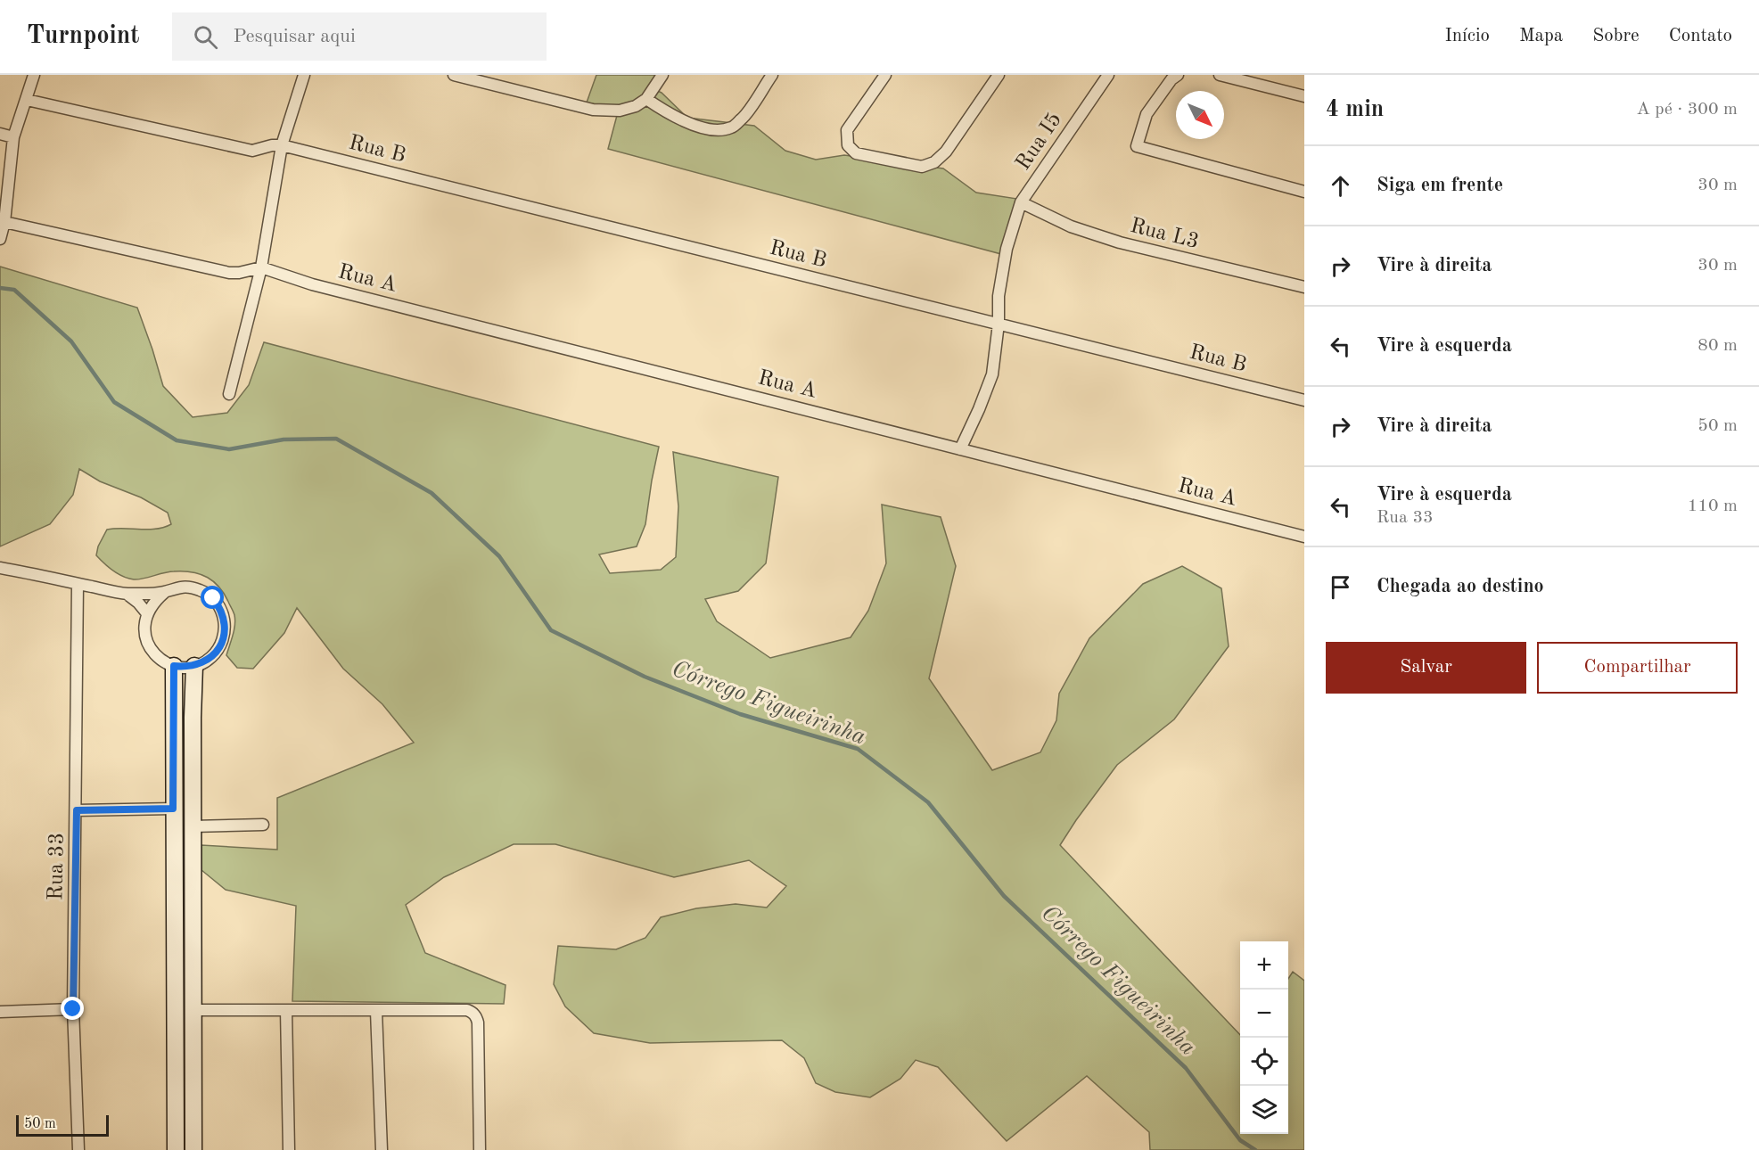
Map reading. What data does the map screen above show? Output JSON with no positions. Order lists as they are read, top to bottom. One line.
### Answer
{"streets":{"street":["Rua I5","Rua B","Rua L3","Rua A","Rua 33"]},"crossings":[["Rua I5","Rua B"],["Rua I5","Rua L3"],["Rua I5","Rua A"]],"water":["Córrego Figueirinha"],"scale_bar":"50 m","north":"bottom right","page":{"header":"Turnpoint","search":"Pesquisar aqui","nav":["Início","Mapa","Sobre","Contato"],"heading":["4 min","A pé · 300 m"],"list":[["Siga em frente","30 m"],["Vire à direita","30 m"],["Vire à esquerda","80 m"],["Vire à direita","50 m"],["Vire à esquerda","Rua 33","110 m"],"Chegada ao destino"],"buttons":["Salvar","Compartilhar"],"map_buttons":["+","−"],"scale":"50 m"}}
